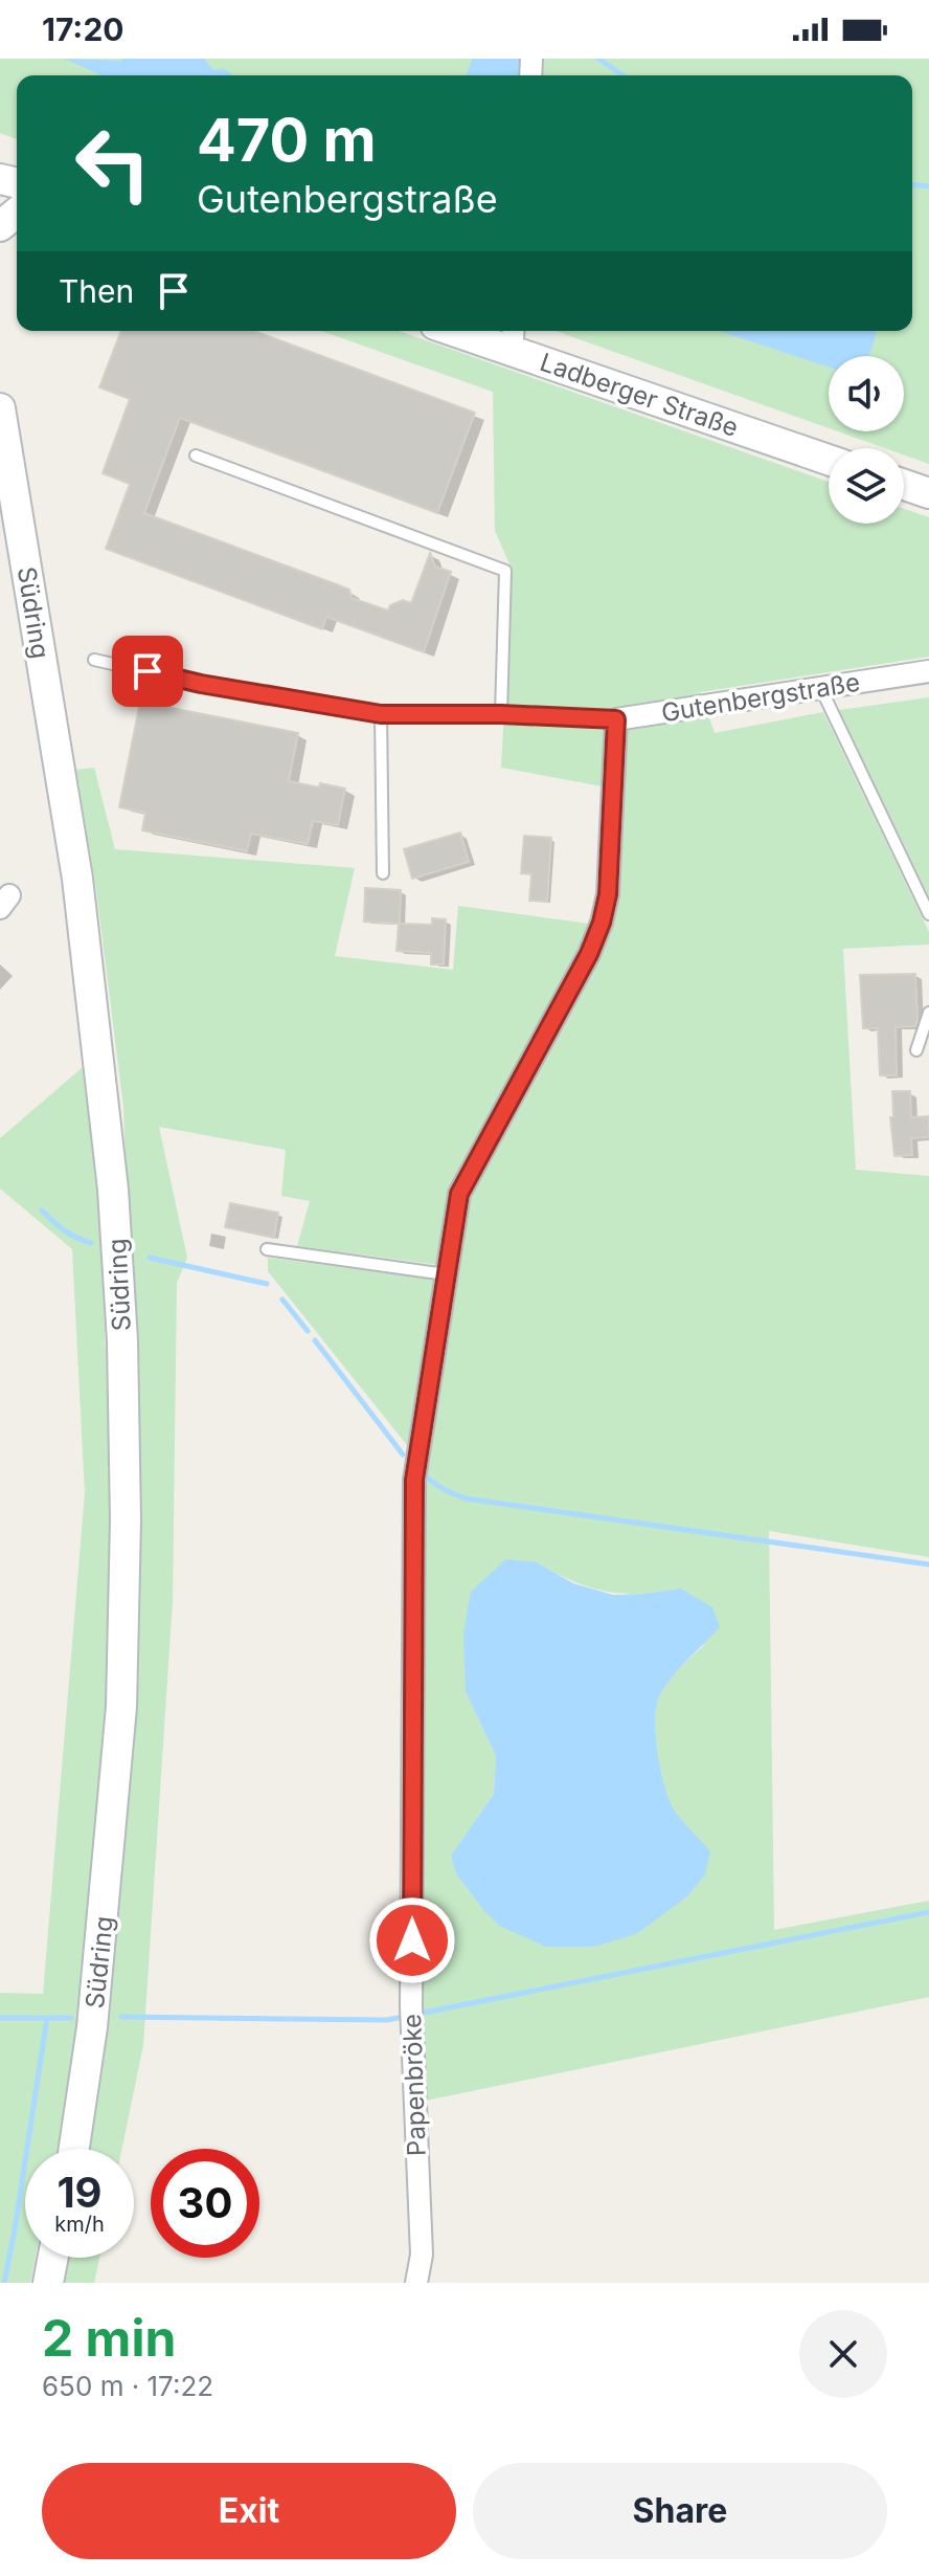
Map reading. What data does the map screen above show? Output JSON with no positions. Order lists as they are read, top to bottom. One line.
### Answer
{"streets":{"main road":["Ladberger Straße","Südring"],"street":["Gutenbergstraße","Papenbröke"]},"crossings":[["Gutenbergstraße","Papenbröke"]],"page":{"status":"17:20","turn":["470 m","Gutenbergstraße"],"then":"Then","speed":"19 km/h","limit":"30","heading":["2 min","650 m · 17:22"],"buttons":["Exit","Share"]}}
